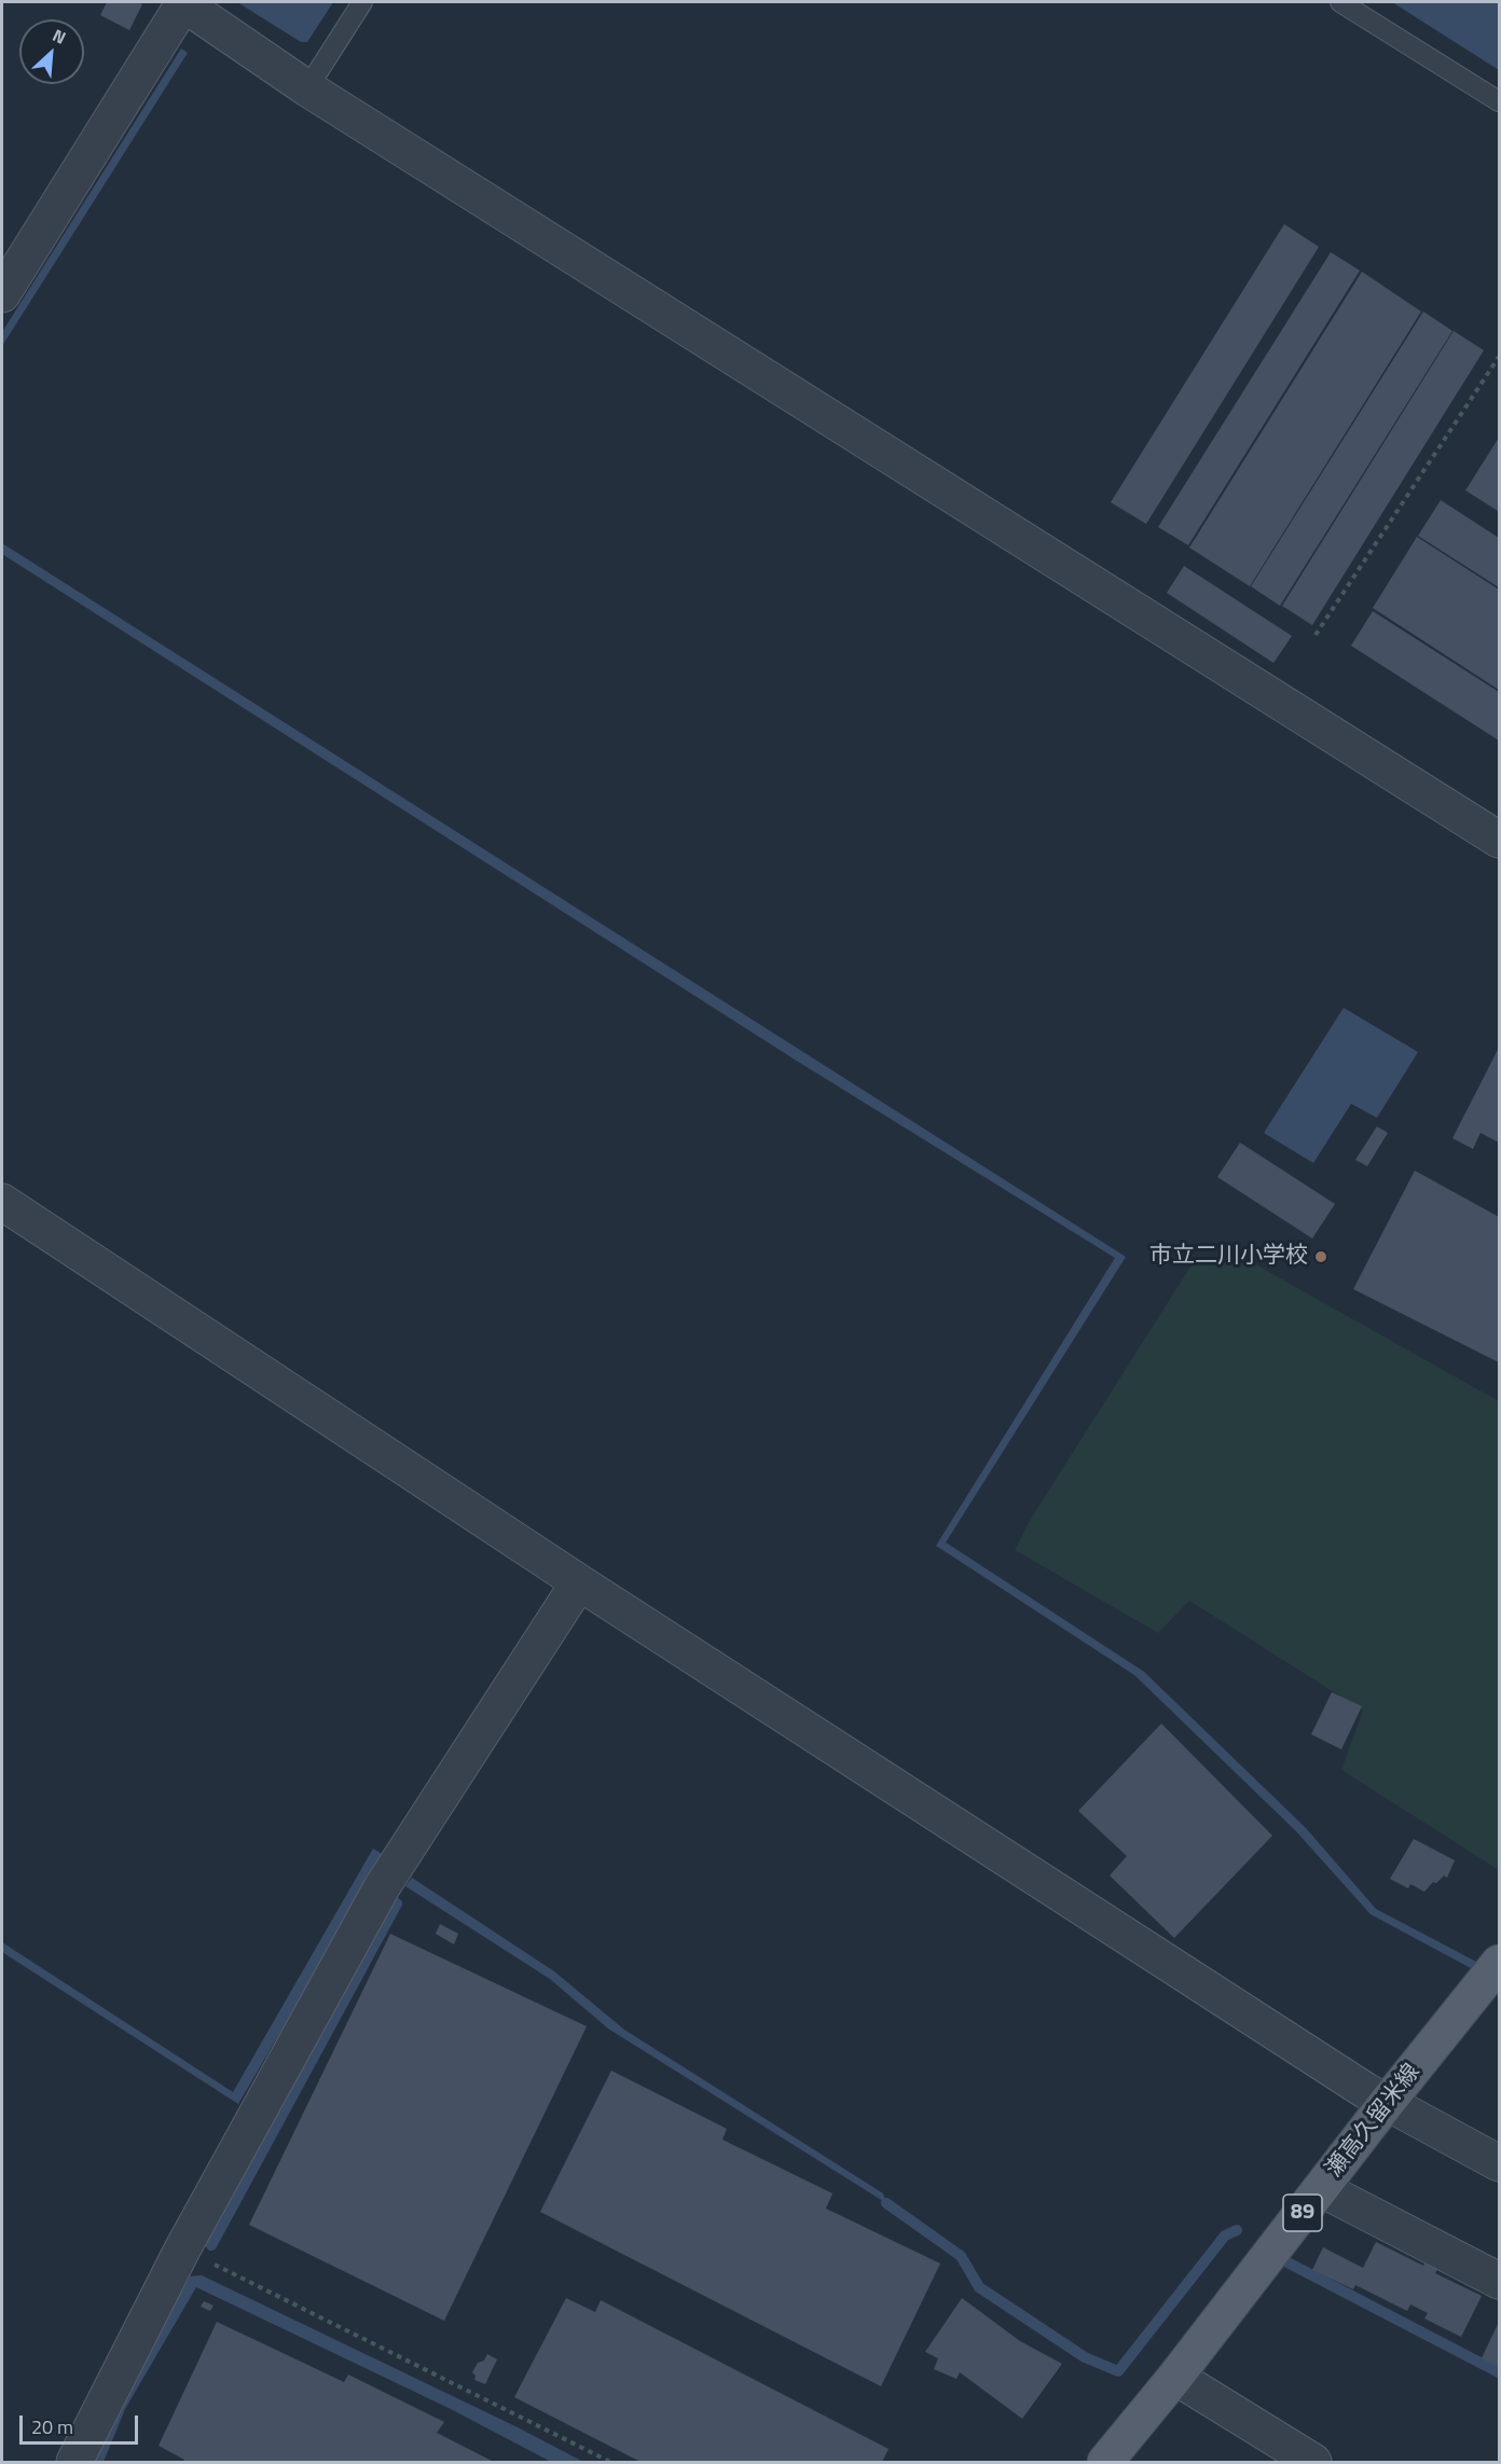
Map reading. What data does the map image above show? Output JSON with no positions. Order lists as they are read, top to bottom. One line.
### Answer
{"streets":{"main road":["瀬高久留米線","89"]},"places":["市立二川小学校"],"scale_bar":"20 m","north":"top right"}
